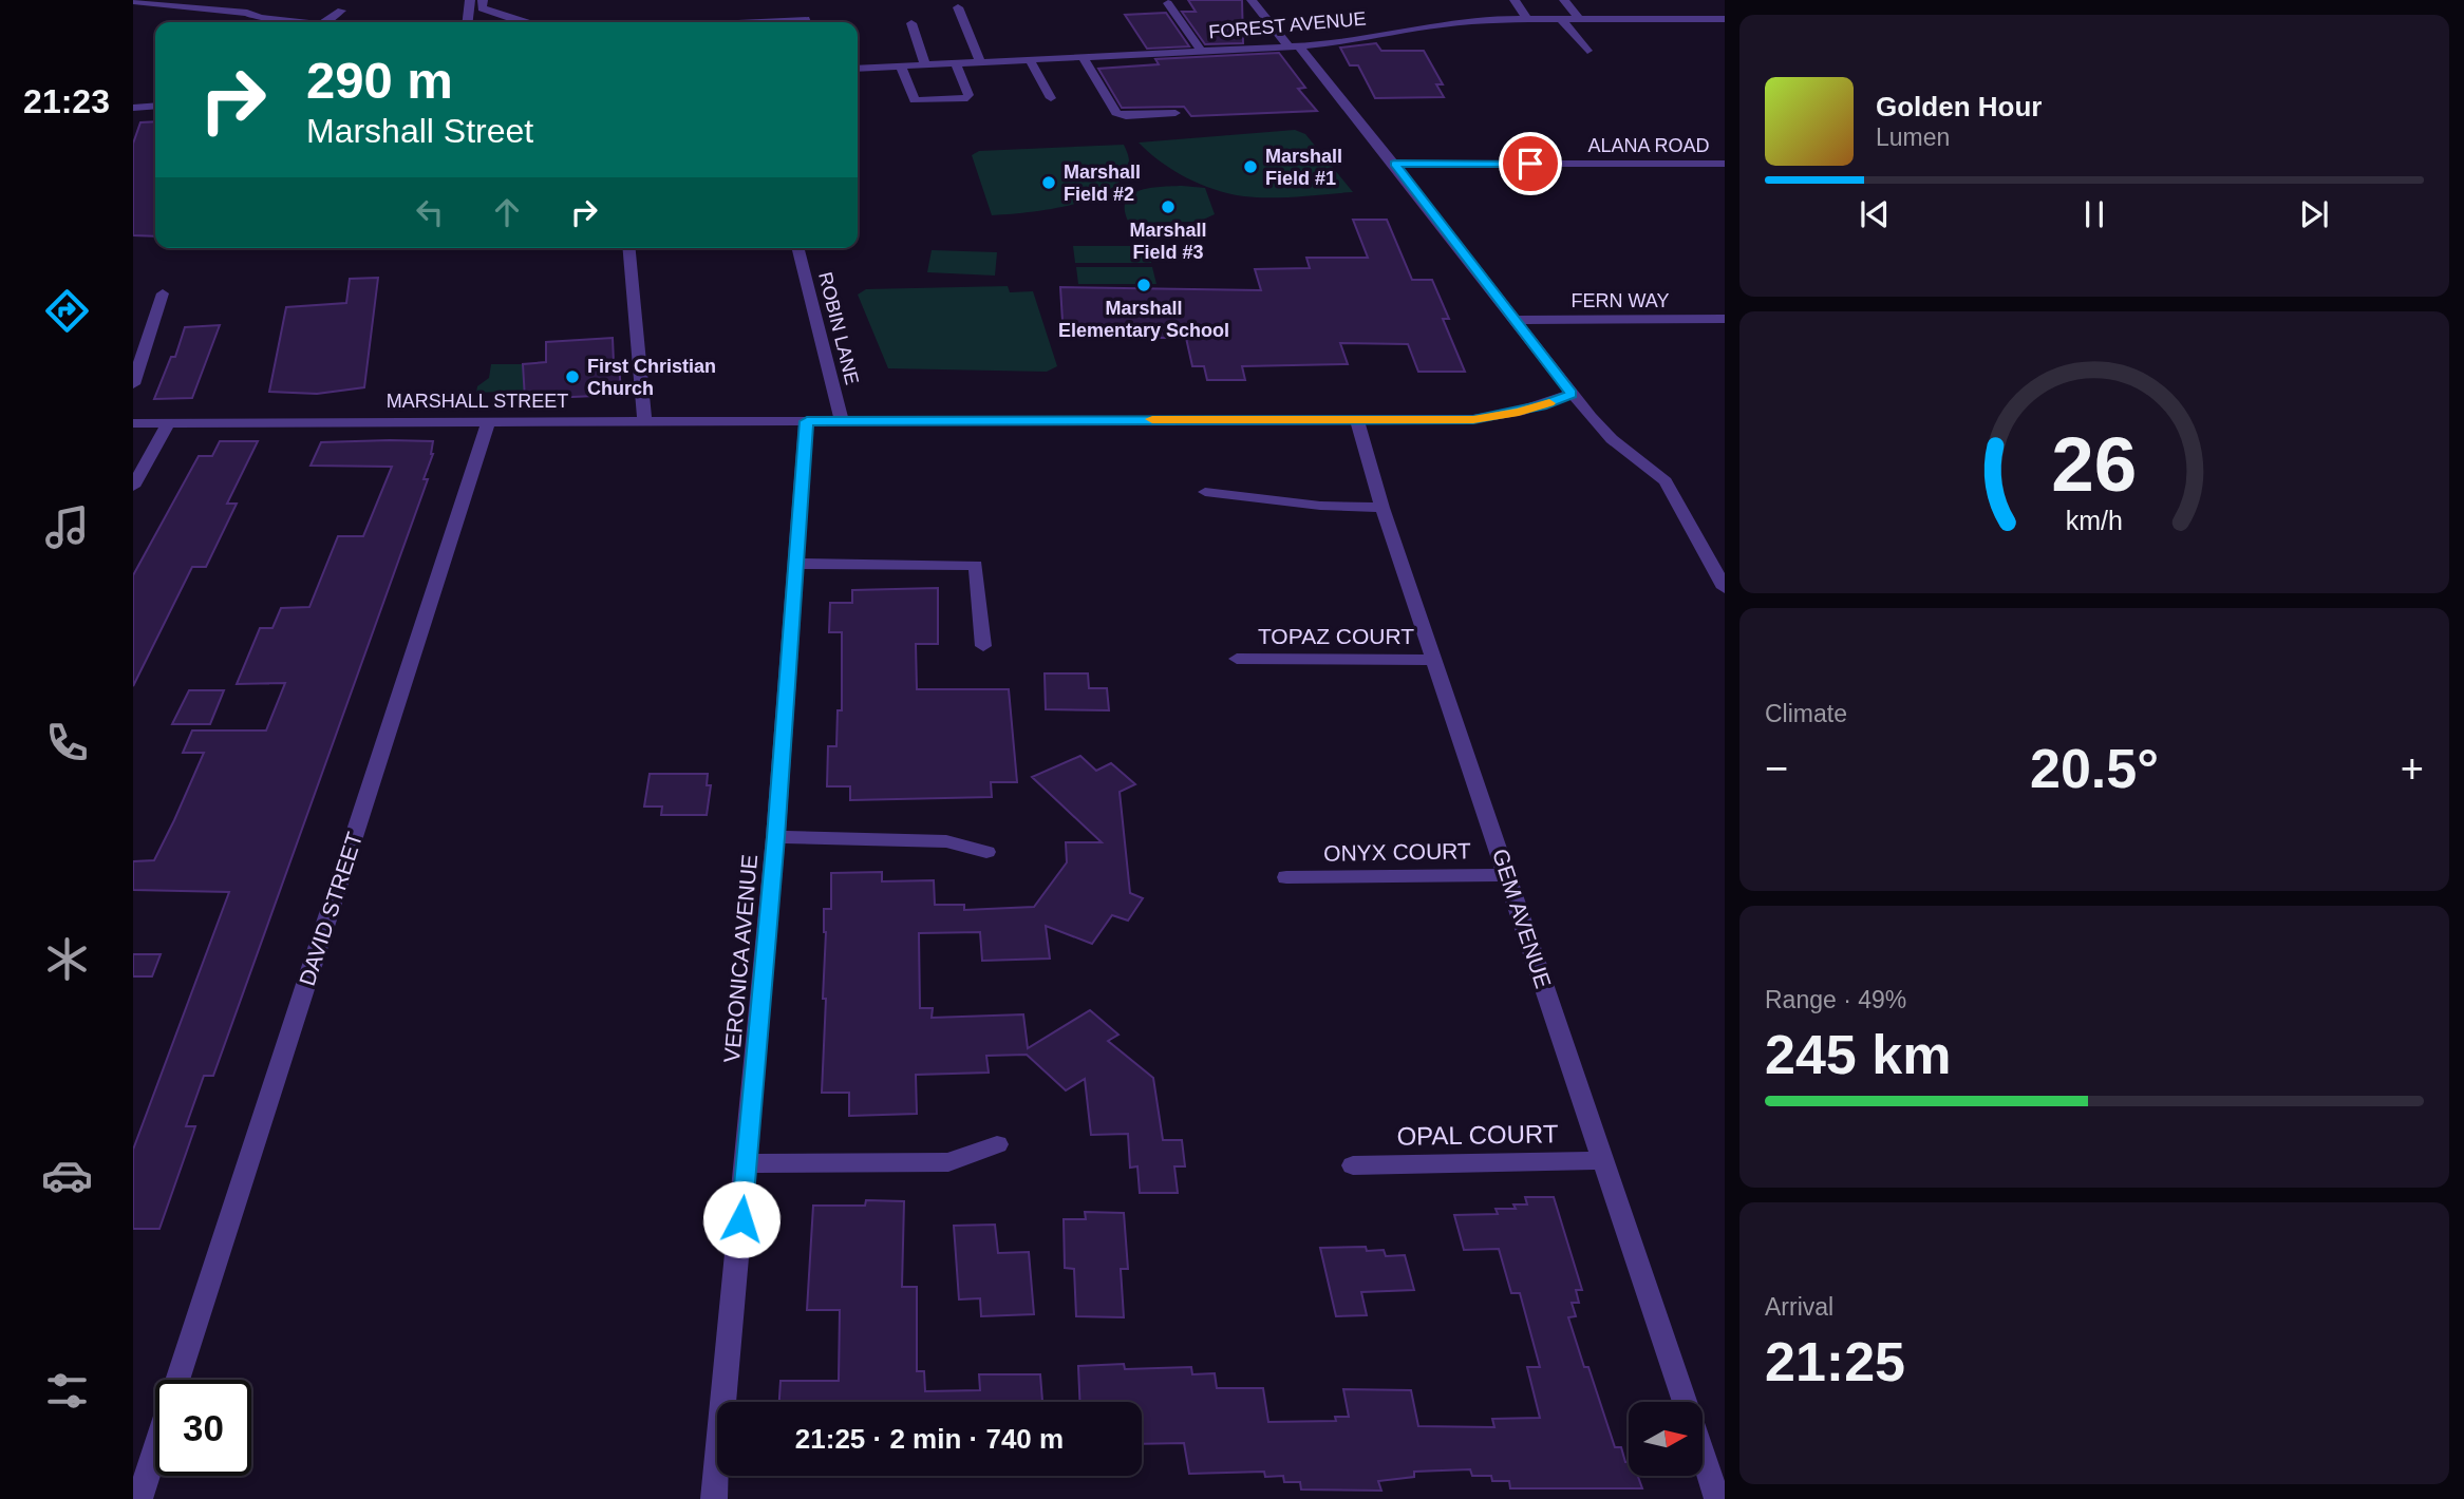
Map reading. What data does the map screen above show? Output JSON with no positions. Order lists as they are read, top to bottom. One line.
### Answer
{"streets":{"street":["FOREST AVENUE","ALANA ROAD","FERN WAY","ROBIN LANE","MARSHALL STREET","TOPAZ COURT","ONYX COURT","DAVID STREET","GEM AVENUE","VERONICA AVENUE","OPAL COURT"]},"crossings":[["ROBIN LANE","MARSHALL STREET"],["MARSHALL STREET","DAVID STREET"],["MARSHALL STREET","GEM AVENUE"],["MARSHALL STREET","VERONICA AVENUE"],["TOPAZ COURT","GEM AVENUE"],["ONYX COURT","GEM AVENUE"],["GEM AVENUE","OPAL COURT"]],"places":["Marshall Field #1","Marshall Field #2","Marshall Field #3","Marshall Elementary School","First Christian Church"],"north":"right","page":{"tabs":"21:23","turn":["290 m","Marshall Street"],"song":["Golden Hour","Lumen"],"tile":["Climate",["Range · 49%","245 km"],["Arrival","21:25"]],"heat":["−","20.5°","+"],"limit":"30","trip":"21:25 · 2 min · 740 m","gauge":["26","km/h"]}}
